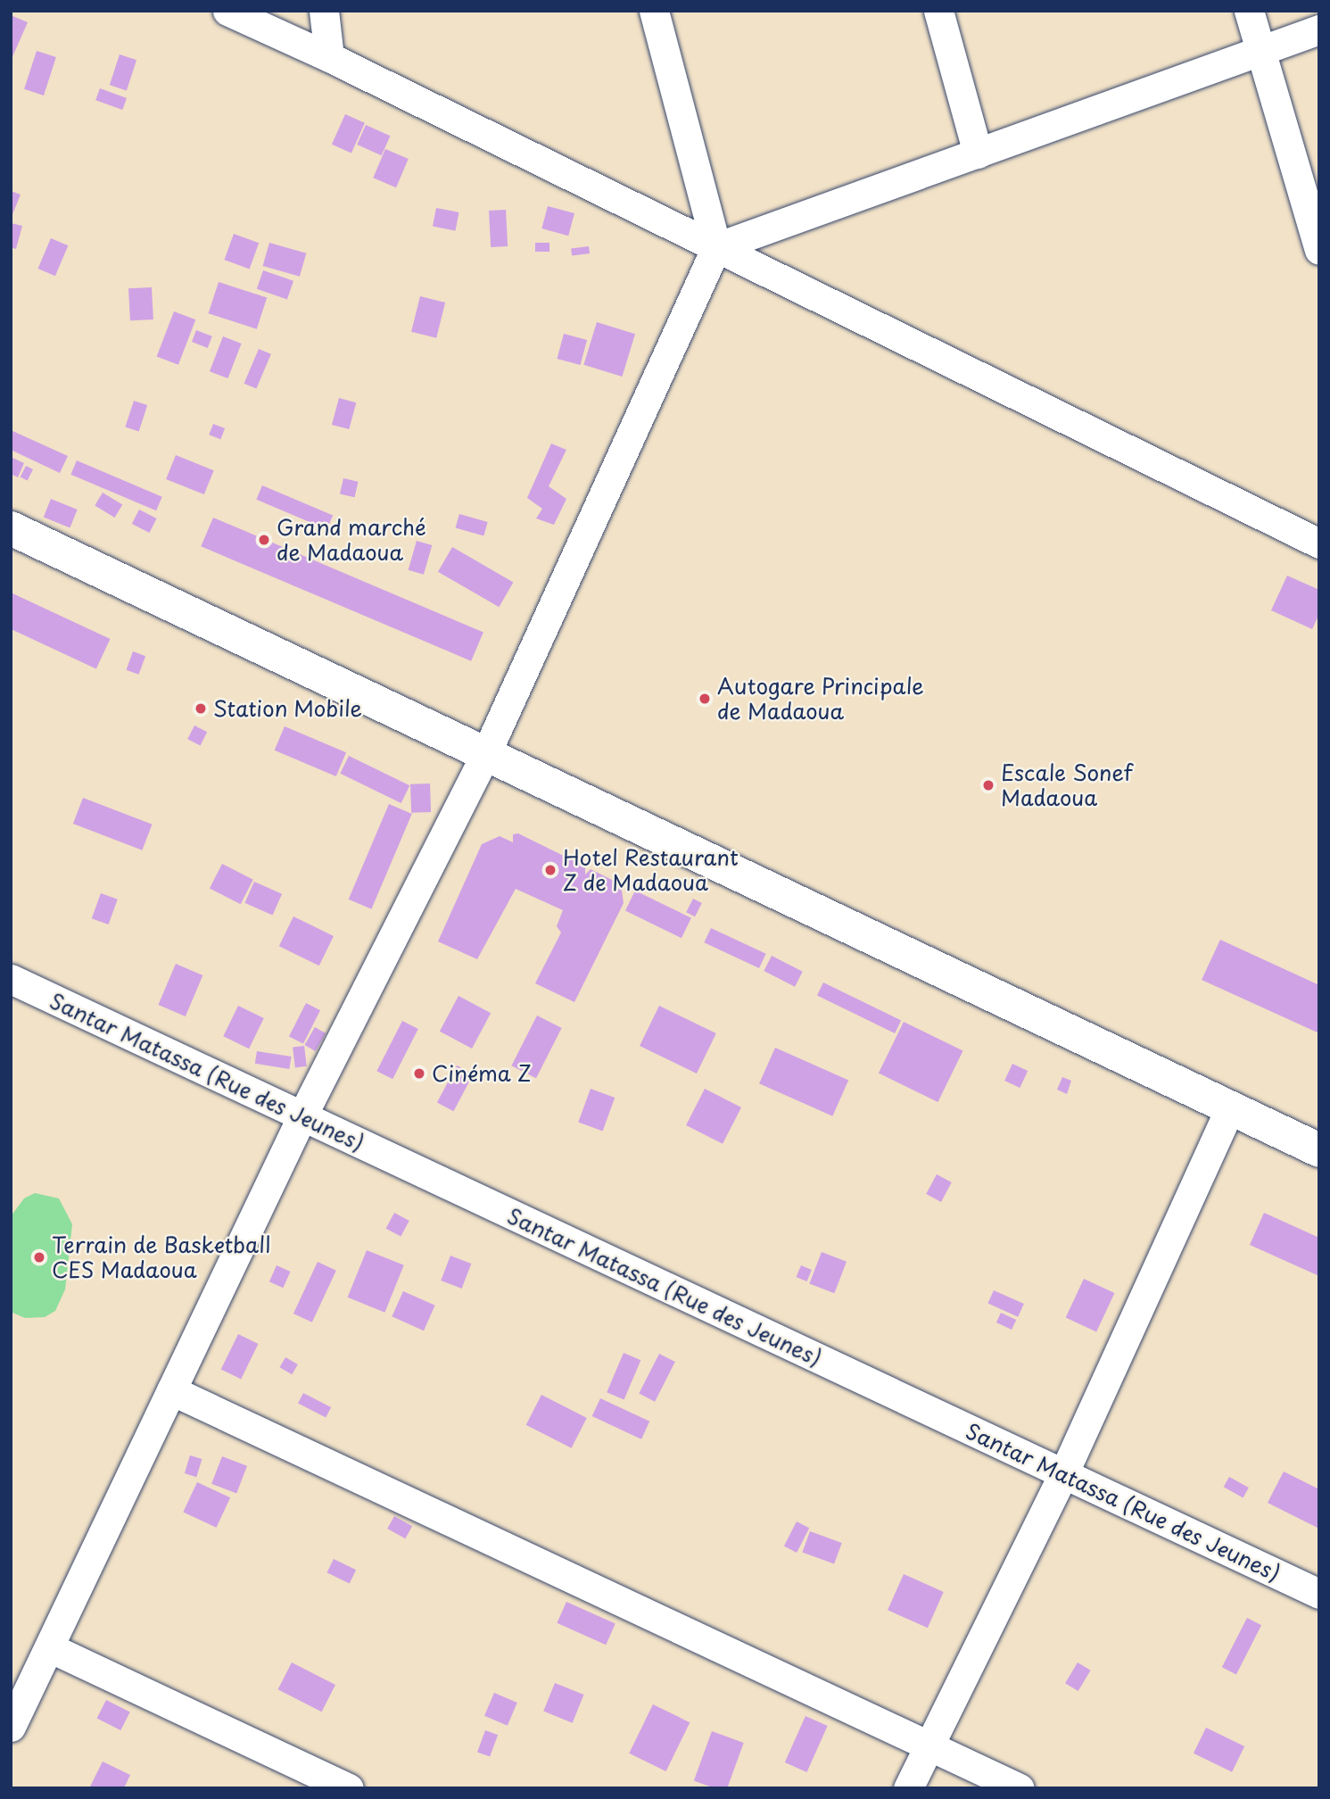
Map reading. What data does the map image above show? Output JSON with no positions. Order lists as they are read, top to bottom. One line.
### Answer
{"streets":{"street":["Santar Matassa (Rue des Jeunes)"]},"places":["Grand marché de Madaoua","Autogare Principale de Madaoua","Station Mobile","Escale Sonef Madaoua","Hotel Restaurant Z de Madaoua","Cinéma Z","Terrain de Basketball CES Madaoua"]}
